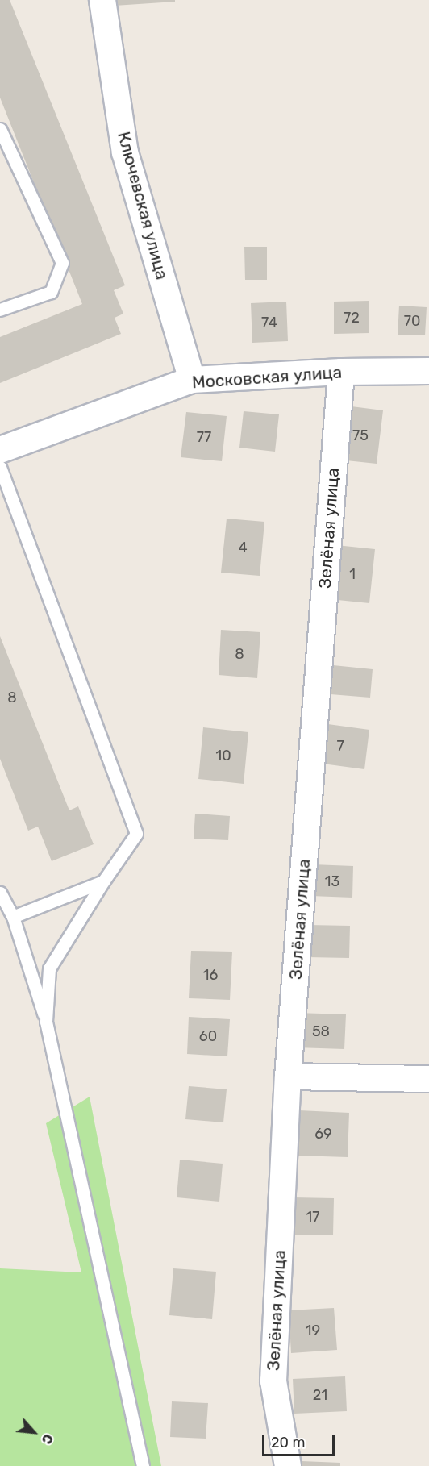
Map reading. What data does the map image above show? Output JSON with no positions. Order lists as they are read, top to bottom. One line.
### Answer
{"streets":{"street":["Ключевская улица","Московская улица","Зелёная улица"]},"crossings":[["Ключевская улица","Московская улица"],["Московская улица","Зелёная улица"]],"house_numbers":["72","70","74","75","77","4","1","8","8","7","10","13","16","58","60","69","17","19","21"],"scale_bar":"20 m","north":"bottom right"}
